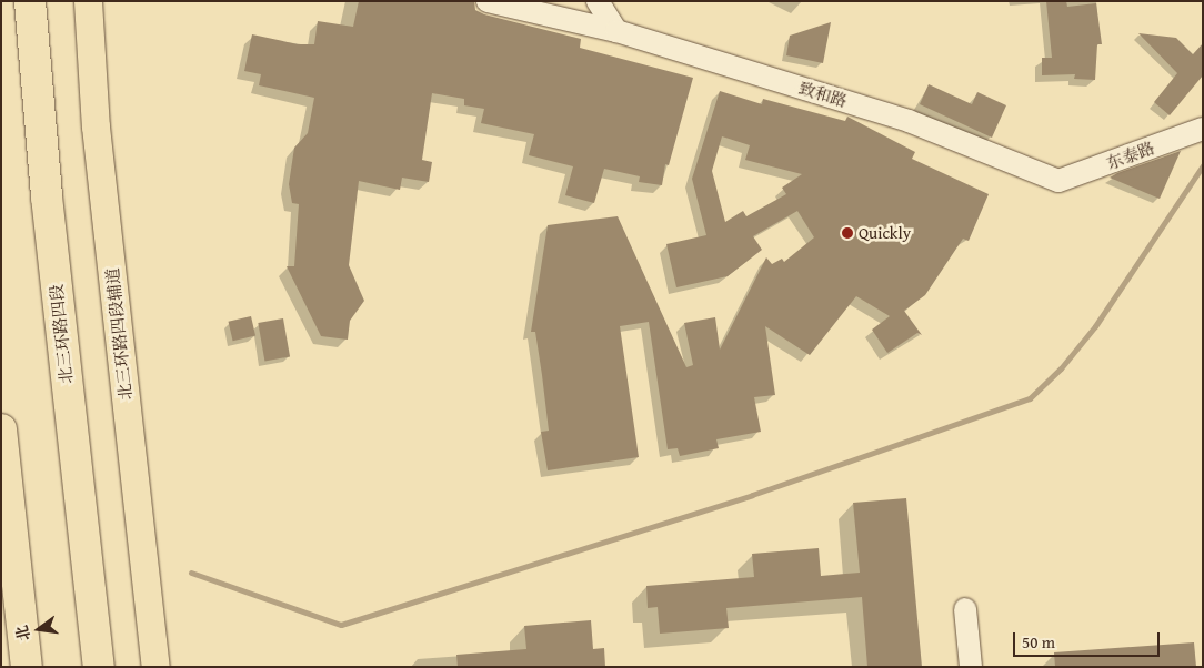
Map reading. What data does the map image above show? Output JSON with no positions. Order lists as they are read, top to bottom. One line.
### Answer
{"streets":{"highway":["北三环路四段"],"main road":["北三环路四段辅道"],"street":["致和路","东泰路"]},"crossings":[["致和路","东泰路"]],"places":["Quickly"],"scale_bar":"50 m","north":"left"}
